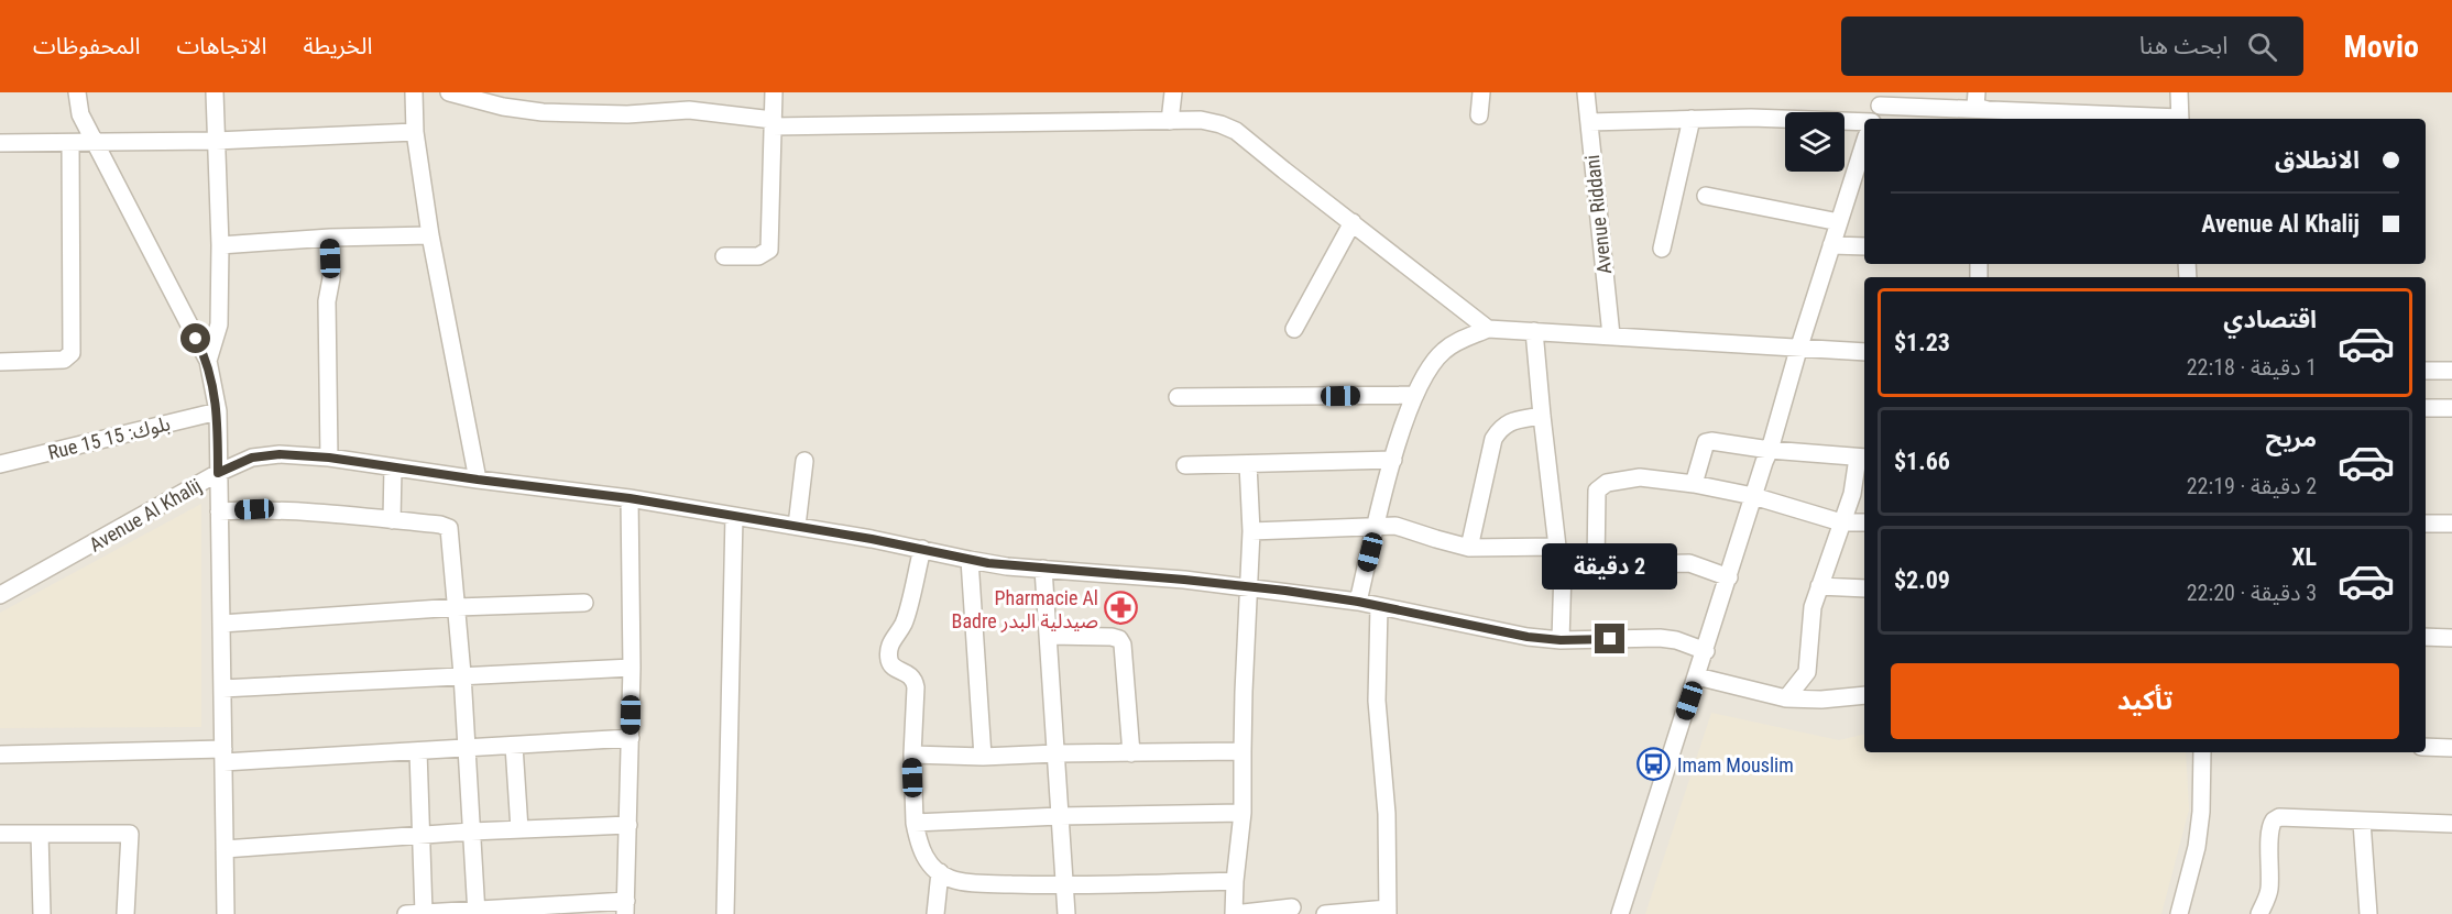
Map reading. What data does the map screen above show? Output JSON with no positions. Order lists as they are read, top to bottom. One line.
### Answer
{"streets":{"street":["Avenue Riddani","Rue 15 بلوك: 15","Avenue Al Khalij"]},"places":{"pharmacy":["Pharmacie Al Badre صيدلية البدر"],"bus stop":["Imam Mouslim"]},"page":{"header":"Movio","search":"ابحث هنا","nav":["الخريطة","الاتجاهات","المحفوظات"],"banner":["الانطلاق","Avenue Al Khalij"],"list":[{"name":"اقتصادي","note":"1 دقيقة · 22:18","value":"$1.23"},{"name":"مريح","note":"2 دقيقة · 22:19","value":"$1.66"},{"name":"XL","note":"3 دقيقة · 22:20","value":"$2.09"}],"bubble":"2 دقيقة","buttons":"تأكيد"}}
